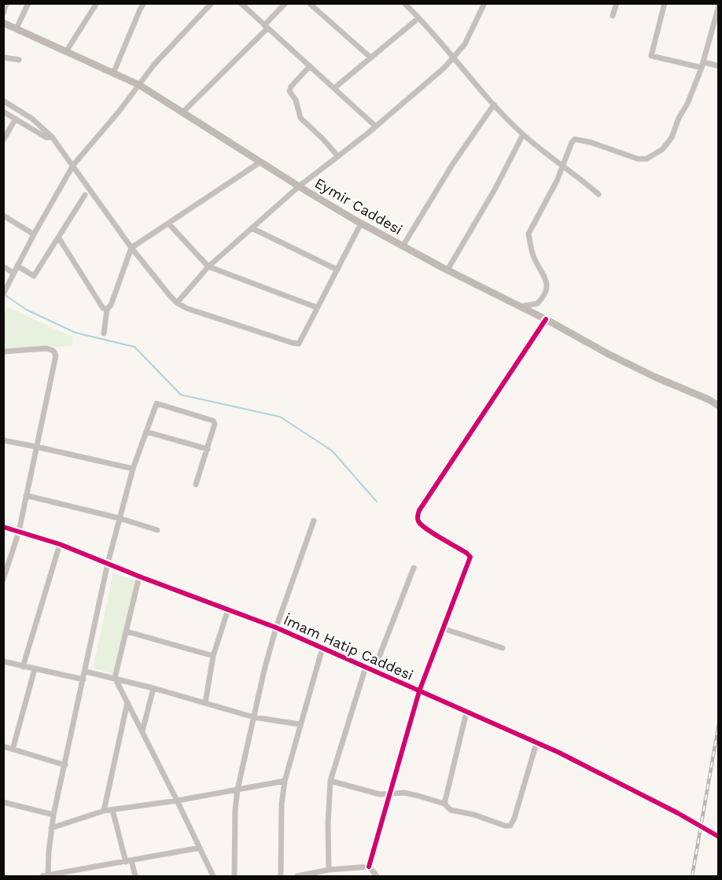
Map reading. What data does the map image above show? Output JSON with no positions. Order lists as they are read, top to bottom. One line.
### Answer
{"streets":{"main road":["Eymir Caddesi"],"street":["İmam Hatip Caddesi"]}}
